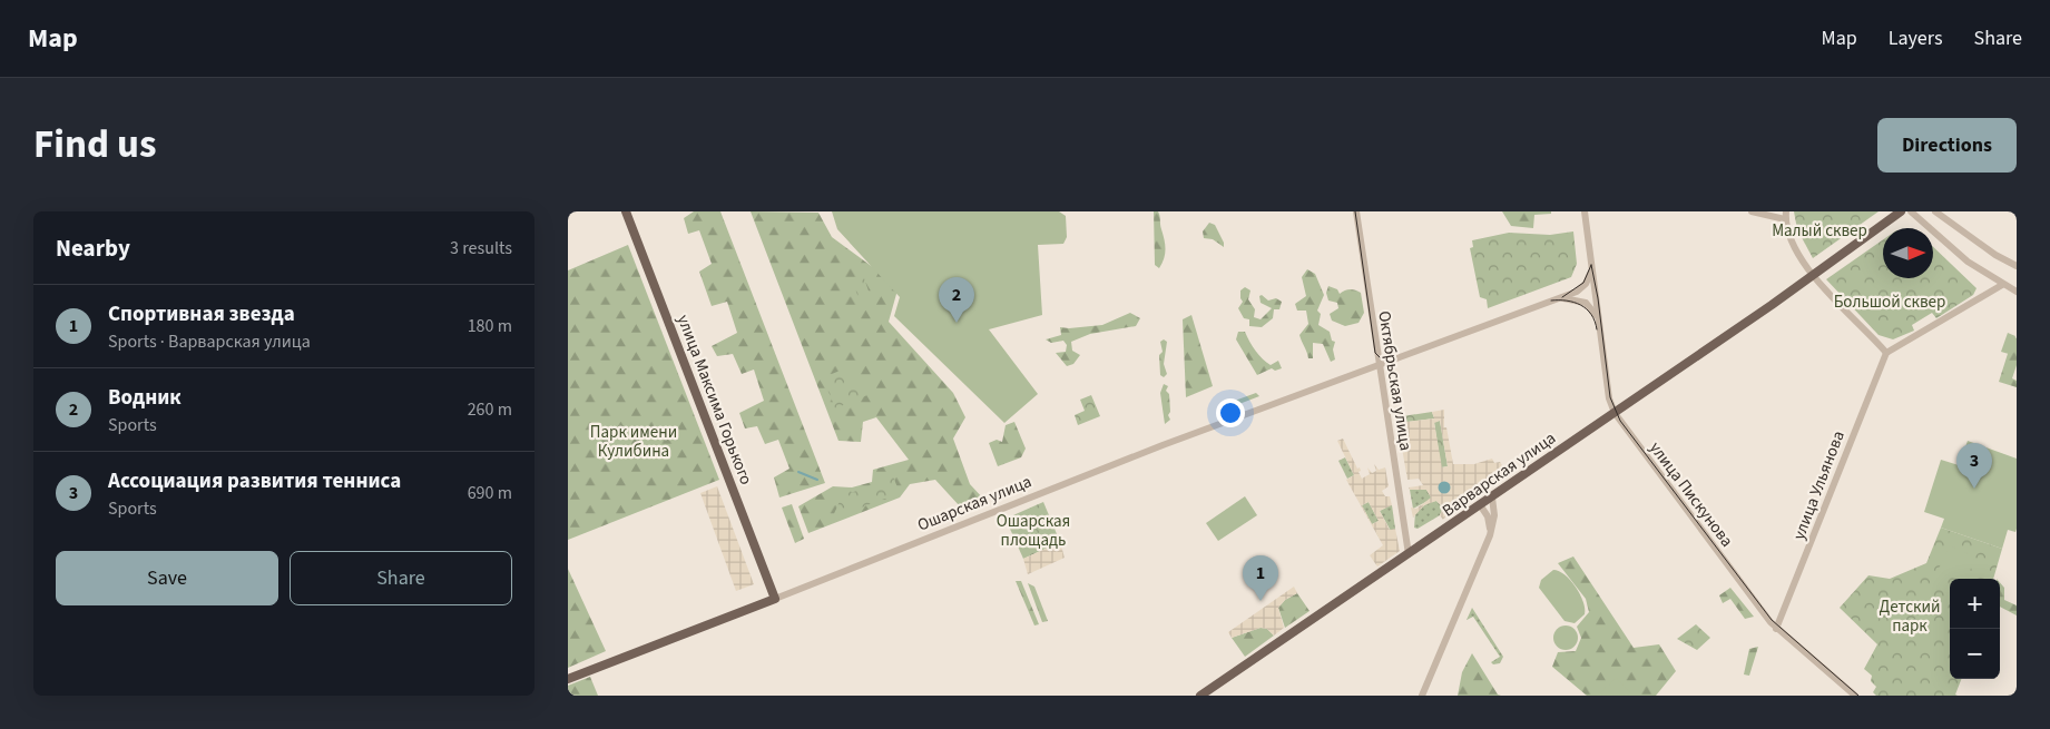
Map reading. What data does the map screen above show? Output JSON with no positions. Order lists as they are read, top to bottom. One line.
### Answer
{"streets":{"main road":["улица Максима Горького","Варварская улица","Ошарская улица"],"street":["Октябрьская улица","улица Ульянова","улица Пискунова"]},"crossings":[["Октябрьская улица","Варварская улица"],["Октябрьская улица","Ошарская улица"],["улица Максима Горького","Ошарская улица"],["Варварская улица","улица Пискунова"],["улица Ульянова","улица Пискунова"]],"parks":["Малый сквер","Большой сквер","Парк имени Кулибина","Ошарская площадь","Детский парк"],"north":"right","page":{"header":"Map","nav":["Map","Layers","Share"],"title":"Find us","buttons":["Directions",["Save","Share"]],"heading":["Nearby","3 results"],"pins":["2","3","1"],"list":[{"mark":"1","name":"Спортивная звезда","note":"Sports · Варварская улица","value":"180 m"},{"mark":"2","name":"Водник","note":"Sports","value":"260 m"},{"mark":"3","name":"Ассоциация развития тенниса","note":"Sports","value":"690 m"}],"map_buttons":["+","−"]}}
